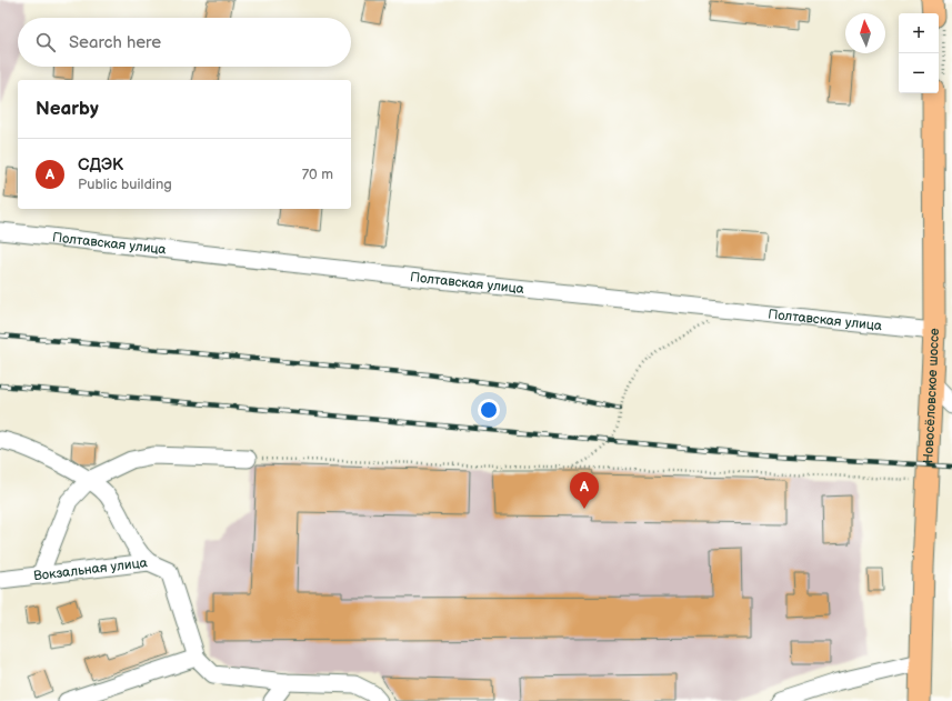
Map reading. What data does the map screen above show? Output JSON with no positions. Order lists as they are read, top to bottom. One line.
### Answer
{"streets":{"main road":["Новосёловское шоссе"],"street":["Полтавская улица","Вокзальная улица"]},"crossings":[["Полтавская улица","Новосёловское шоссе"]],"north":"top","page":{"map_buttons":["+","−"],"search":"Search here","heading":"Nearby","list":[{"mark":"A","name":"СДЭК","note":"Public building","value":"70 m"}],"pins":"A"}}
